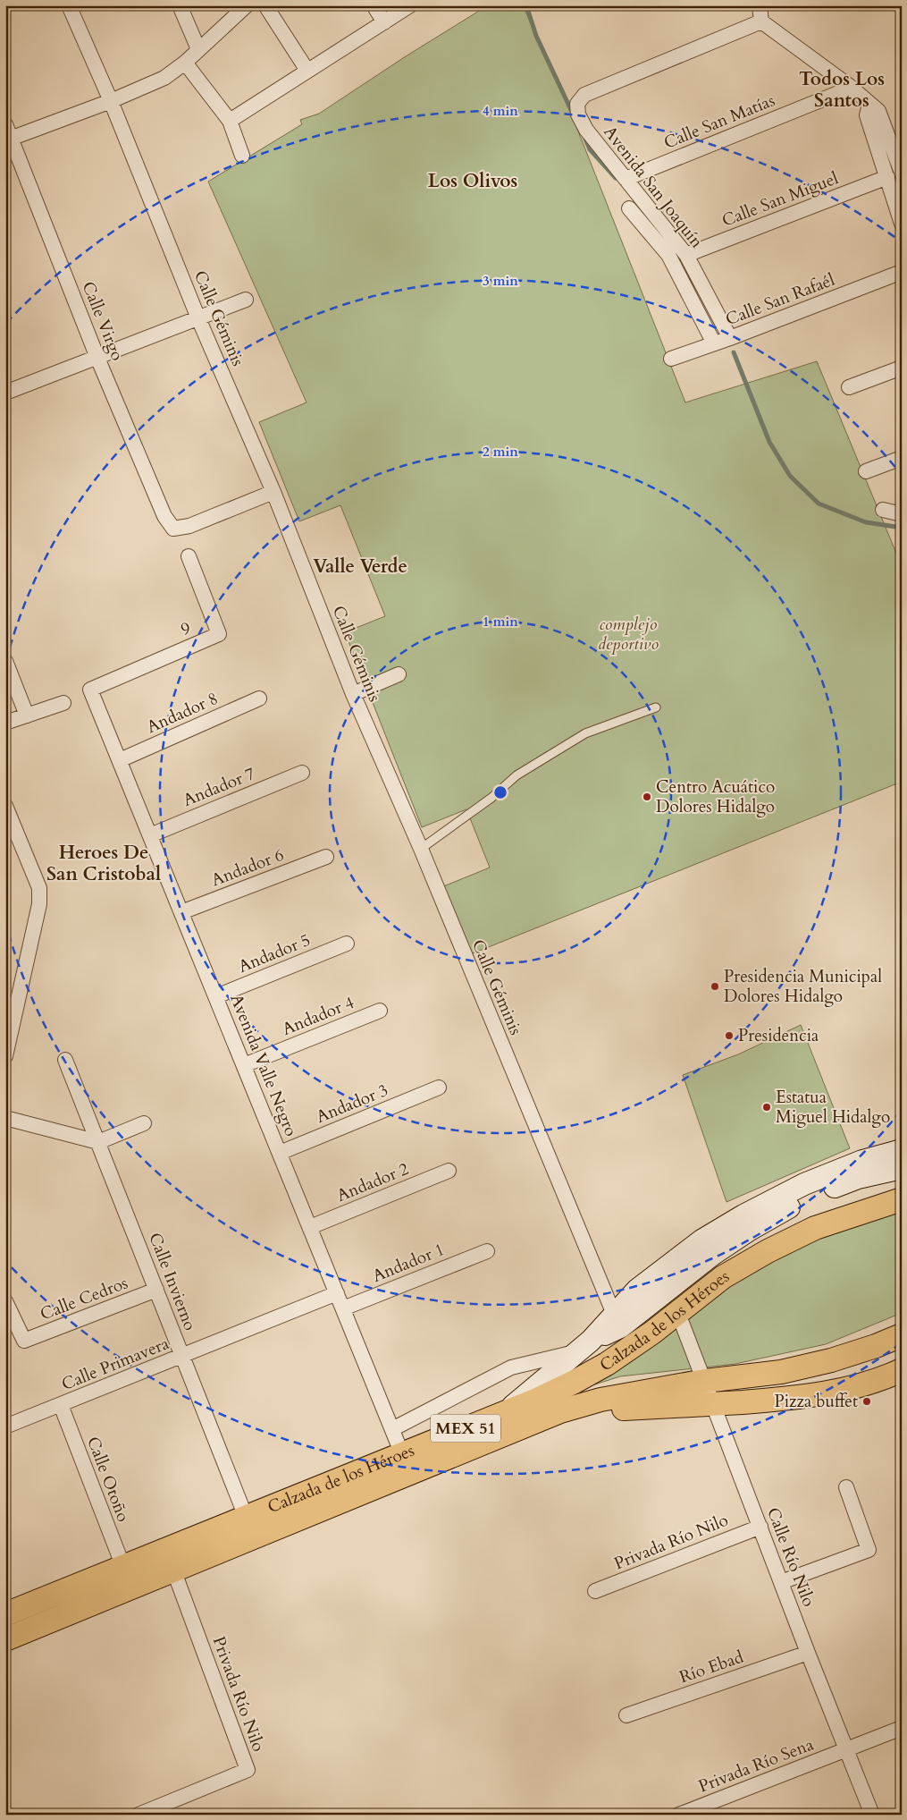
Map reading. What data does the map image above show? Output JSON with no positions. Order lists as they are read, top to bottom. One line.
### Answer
{"streets":{"main road":["Calzada de los Héroes","MEX 51"],"street":["Calle San Matías","Avenida San Joaquín","Calle San Miguel","Calle San Rafaél","Calle Géminis","Calle Virgo","9","Andador 8","Andador 7","Andador 6","Andador 5","Andador 4","Avenida Valle Negro","Andador 3","Andador 2","Andador 1","Calle Invierno","Calle Cedros","Calle Primavera","Calle Otoño","Privada Río Nilo","Calle Río Nilo","Río Ebad","Privada Río Sena"]},"crossings":[["Calle San Matías","Avenida San Joaquín"],["Avenida San Joaquín","Calle San Miguel"],["Avenida San Joaquín","Calle San Rafaél"],["Calle Géminis","Calle Virgo"],["Calle Géminis","Calzada de los Héroes"],["9","Avenida Valle Negro"],["Andador 8","Avenida Valle Negro"],["Andador 7","Avenida Valle Negro"],["Andador 6","Avenida Valle Negro"],["Andador 5","Avenida Valle Negro"],["Andador 4","Avenida Valle Negro"],["Avenida Valle Negro","Andador 3"],["Avenida Valle Negro","Andador 2"],["Avenida Valle Negro","Andador 1"],["Avenida Valle Negro","Calzada de los Héroes"],["Avenida Valle Negro","Calle Primavera"],["Calle Invierno","Calle Cedros"],["Calle Invierno","Calzada de los Héroes"],["Calle Invierno","Calle Primavera"],["Calzada de los Héroes","Calle Otoño"],["Calzada de los Héroes","Privada Río Nilo"],["Calzada de los Héroes","Calle Río Nilo"],["Calle Primavera","Calle Otoño"],["Privada Río Nilo","Calle Río Nilo"],["Calle Río Nilo","Río Ebad"],["Calle Río Nilo","Privada Río Sena"]],"districts":["Todos Los Santos","Los Olivos","Valle Verde","Heroes De San Cristobal"],"parks":["complejo deportivo"],"places":["Centro Acuático Dolores Hidalgo","Presidencia Municipal Dolores Hidalgo","Presidencia","Estatua Miguel Hidalgo","Pizza buffet"],"rings":["4 min","3 min","2 min","1 min"]}
